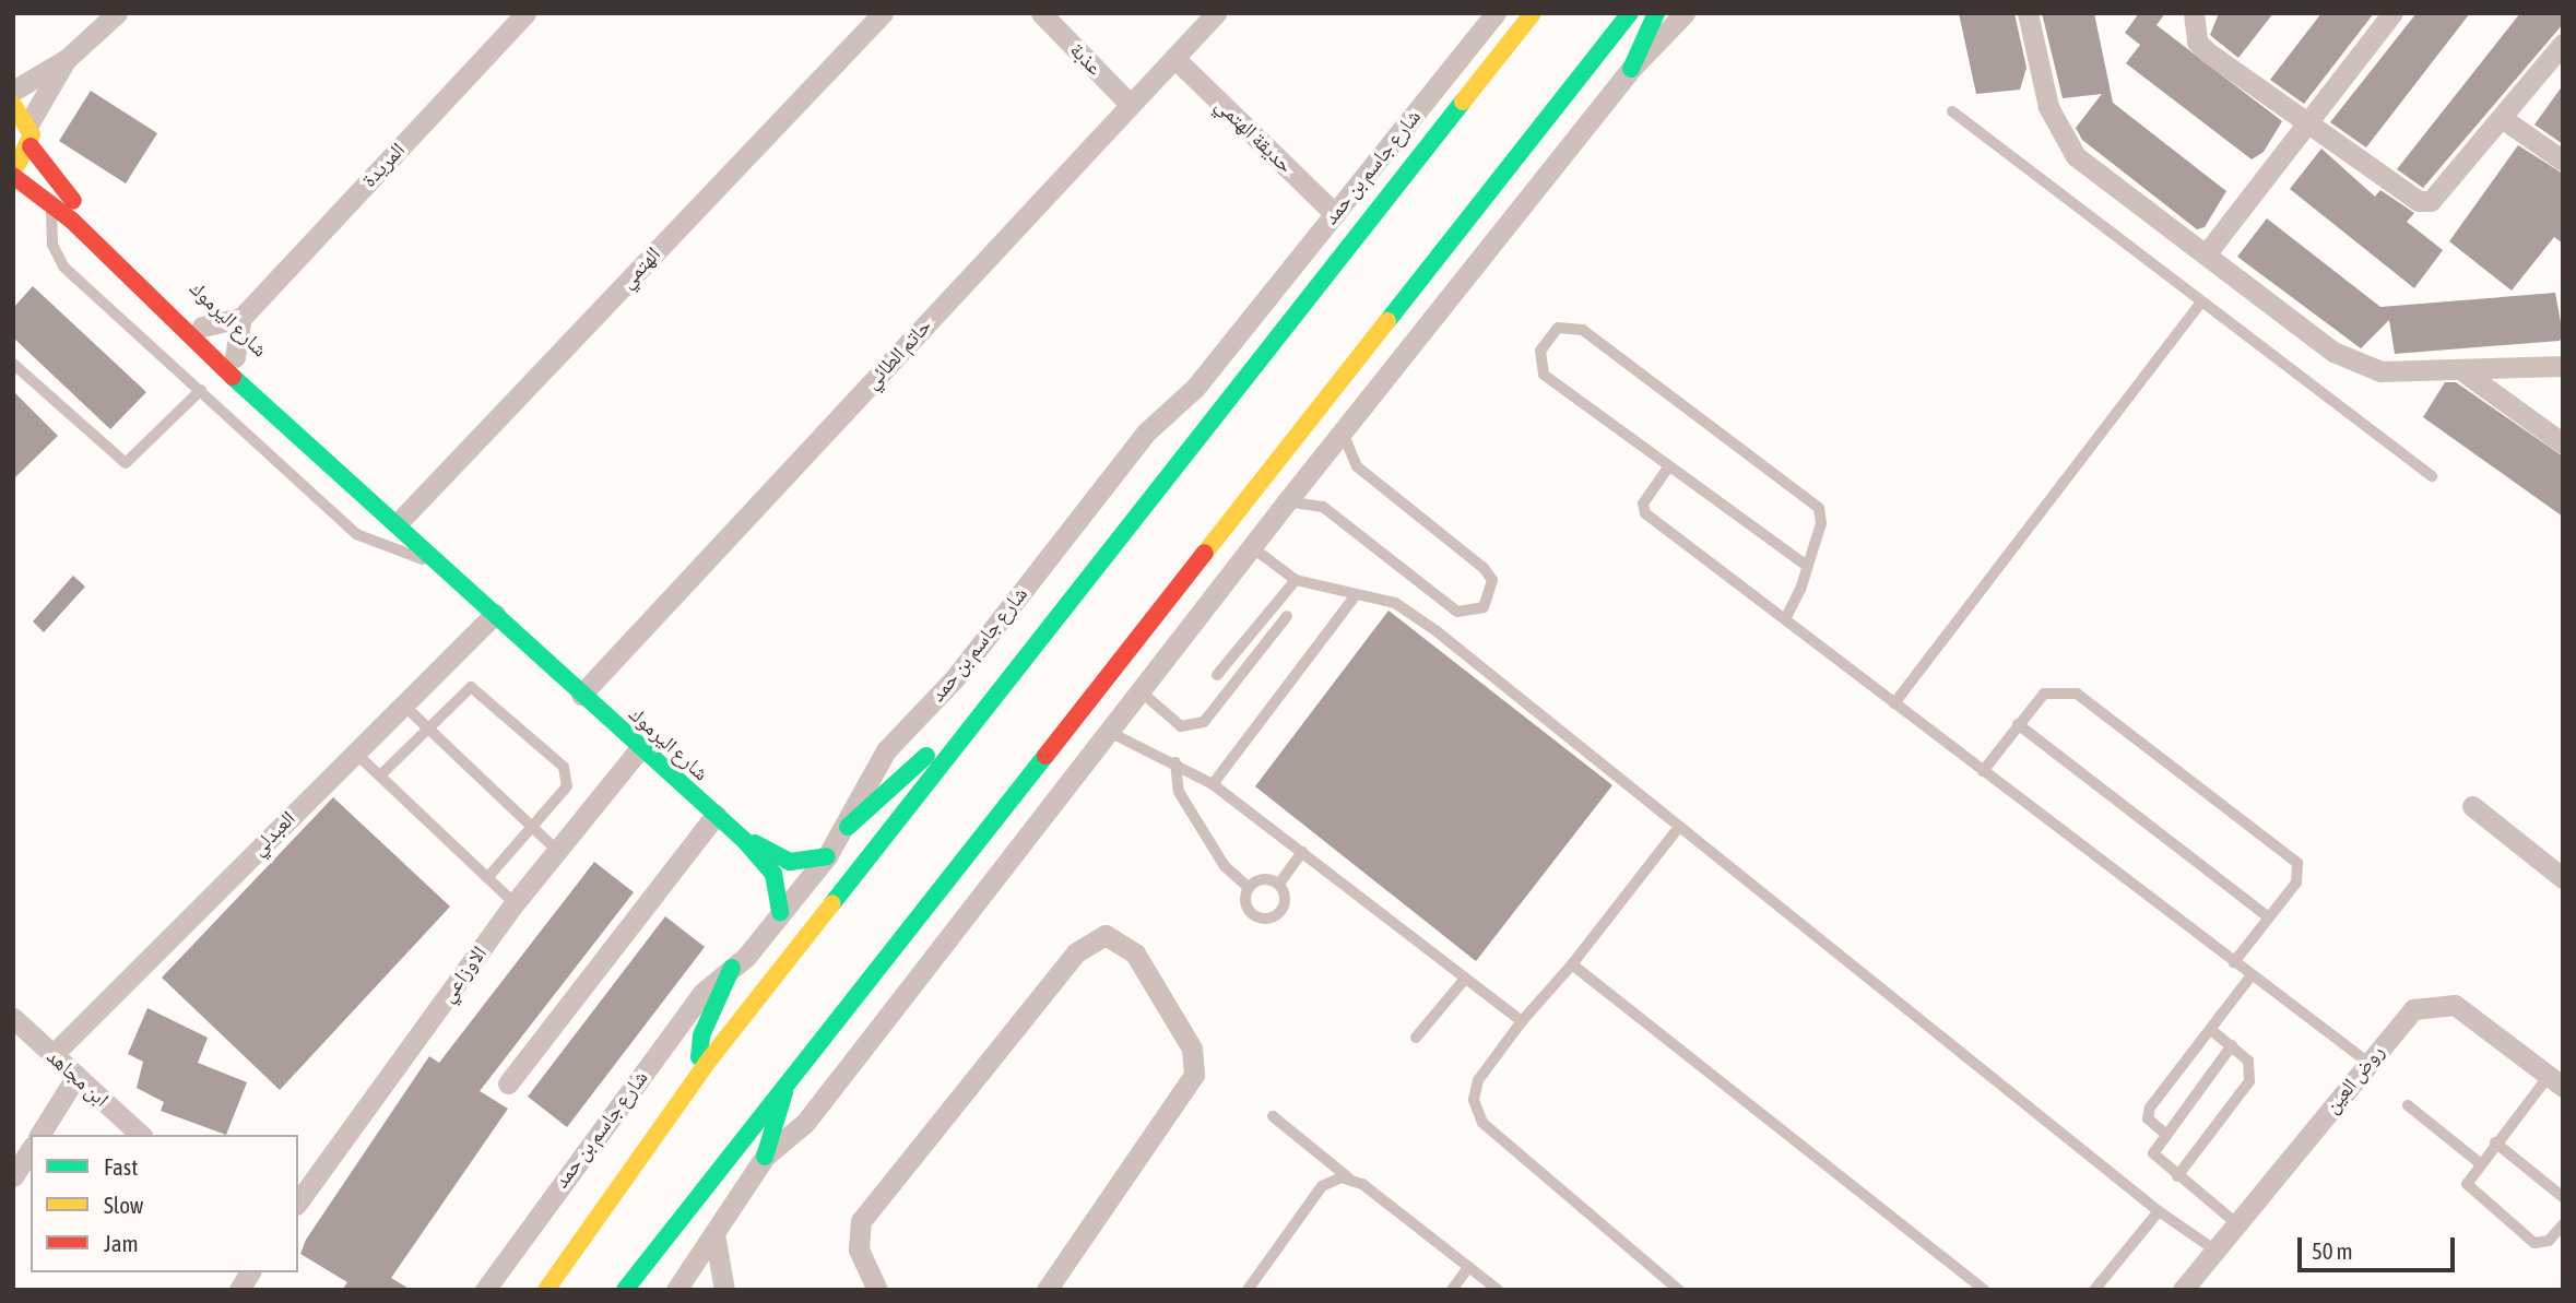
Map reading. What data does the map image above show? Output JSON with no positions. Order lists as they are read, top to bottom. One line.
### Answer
{"streets":{"main road":["شارع جاسم بن حمد","شارع اليرموك"],"street":["عذبة","حديقة الهتمي","المريدة","الهتمي","حاتم الطائي","العبدلي","الاوزاعي","ابن مجاهد","روض العين"]},"crossings":[["عذبة","حاتم الطائي"],["حديقة الهتمي","شارع جاسم بن حمد"],["حديقة الهتمي","حاتم الطائي"],["الهتمي","شارع اليرموك"],["شارع اليرموك","حاتم الطائي"],["شارع اليرموك","العبدلي"],["شارع اليرموك","الاوزاعي"],["العبدلي","ابن مجاهد"]],"legend":["Fast","Slow","Jam"],"scale_bar":"50 m"}
